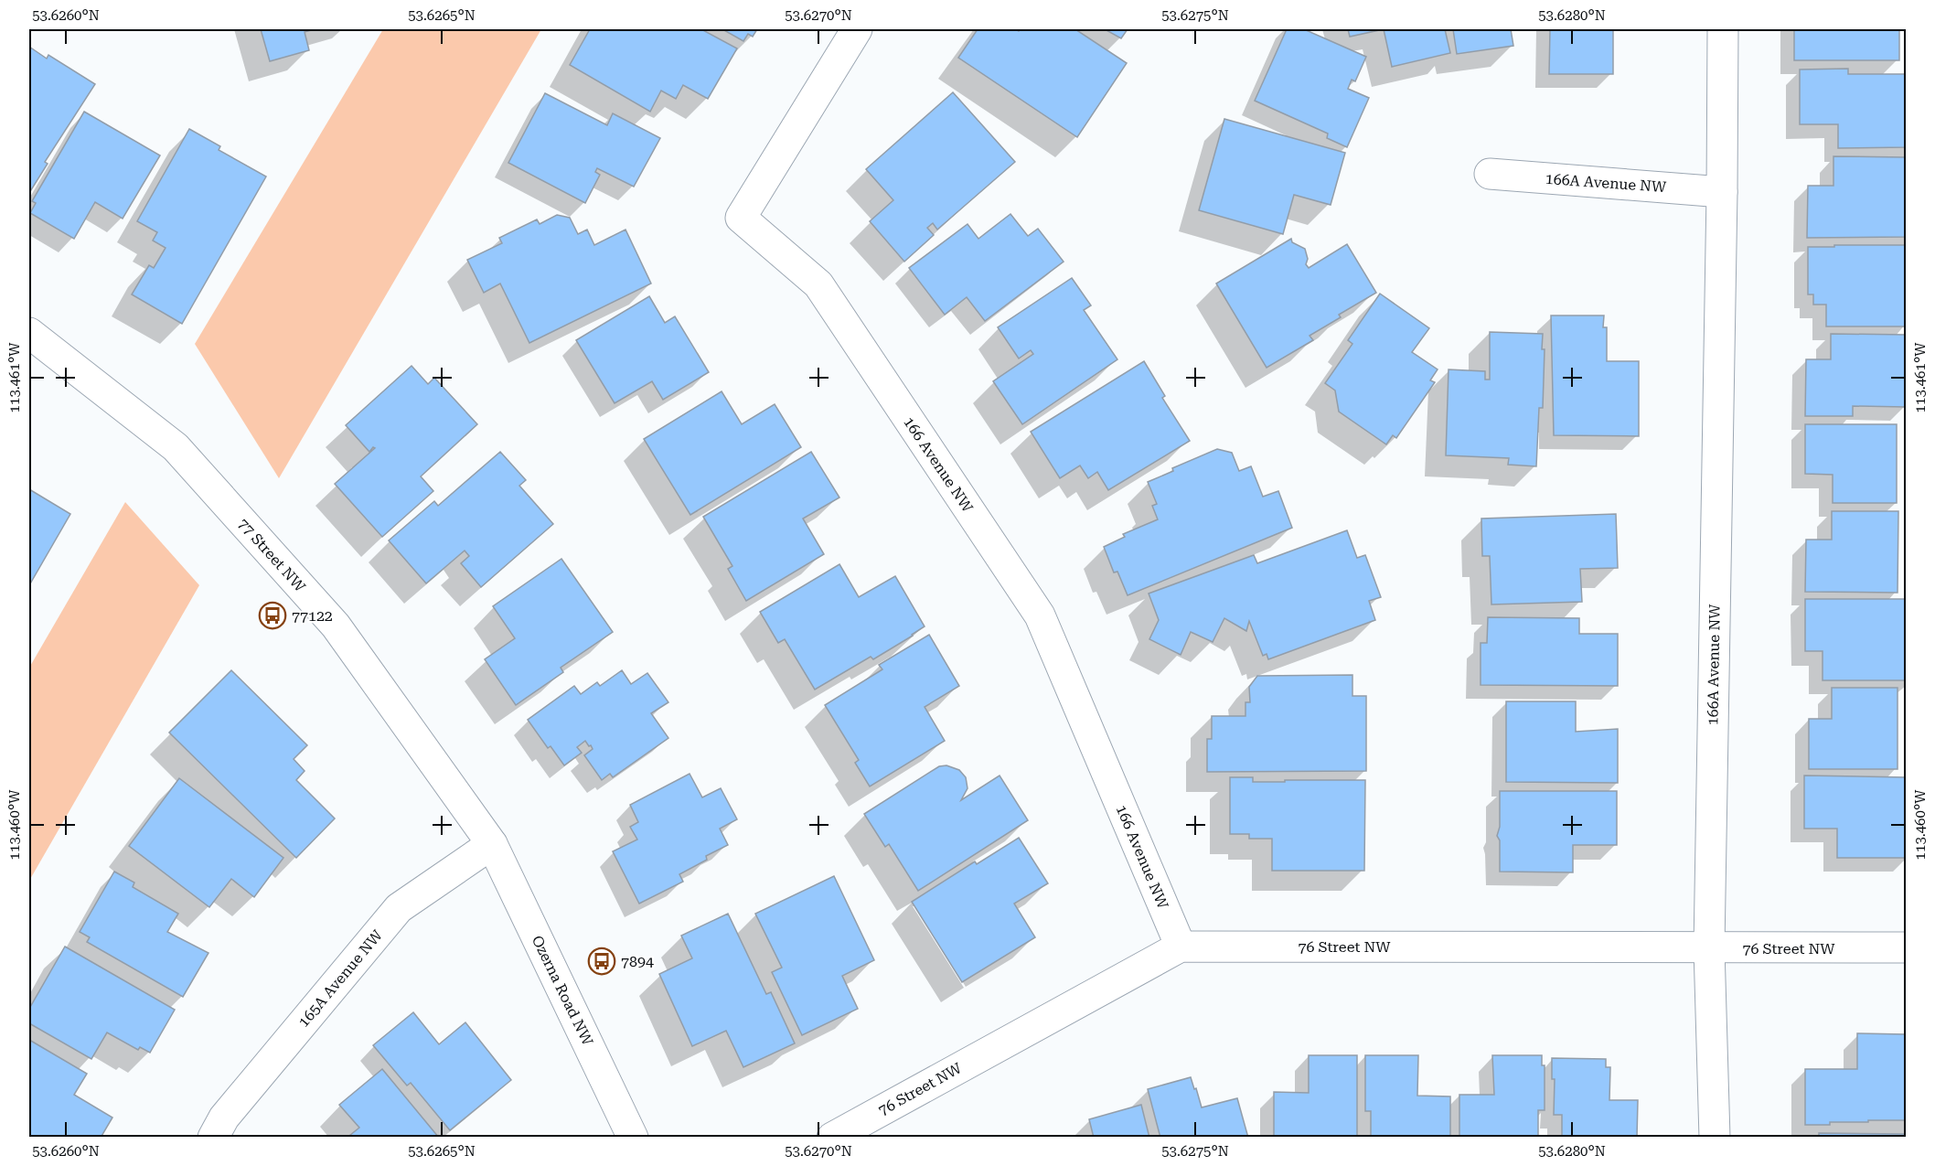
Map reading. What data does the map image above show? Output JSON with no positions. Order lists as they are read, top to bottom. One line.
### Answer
{"streets":{"street":["166A Avenue NW","166 Avenue NW","77 Street NW","76 Street NW","165A Avenue NW","Ozerna Road NW"]},"crossings":[["166A Avenue NW","76 Street NW"],["166 Avenue NW","76 Street NW"],["77 Street NW","165A Avenue NW"],["77 Street NW","Ozerna Road NW"],["165A Avenue NW","Ozerna Road NW"]],"places":{"bus stop":["77122","7894"]},"coordinates":["53.6260°N","53.6265°N","53.6270°N","53.6275°N","53.6280°N","113.461°W","113.460°W"]}
